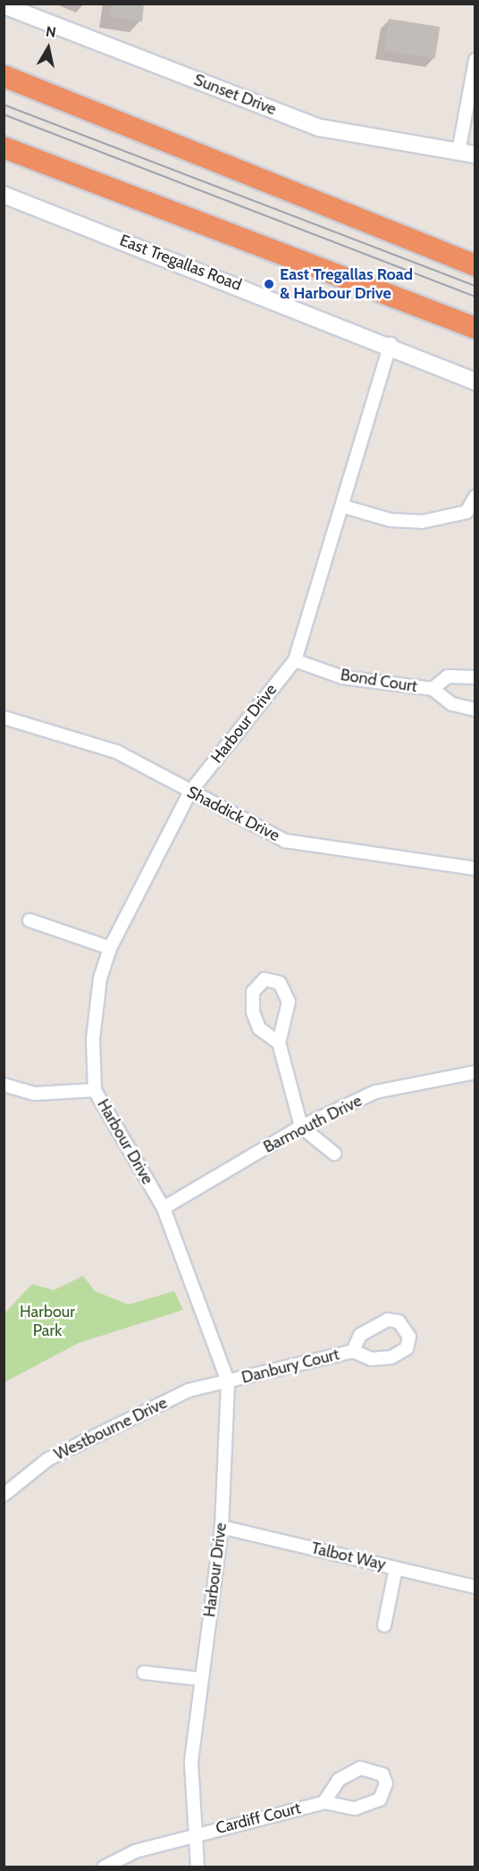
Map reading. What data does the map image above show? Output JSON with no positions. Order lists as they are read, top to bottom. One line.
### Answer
{"streets":{"street":["Sunset Drive","East Tregallas Road","Bond Court","Harbour Drive","Shaddick Drive","Barmouth Drive","Danbury Court","Westbourne Drive","Talbot Way","Cardiff Court"]},"crossings":[["East Tregallas Road","Harbour Drive"],["Bond Court","Harbour Drive"],["Harbour Drive","Shaddick Drive"],["Harbour Drive","Barmouth Drive"],["Harbour Drive","Danbury Court"],["Harbour Drive","Westbourne Drive"],["Harbour Drive","Talbot Way"],["Harbour Drive","Cardiff Court"],["Danbury Court","Westbourne Drive"]],"parks":["Harbour Park"],"places":["East Tregallas Road & Harbour Drive"],"north":"top"}
